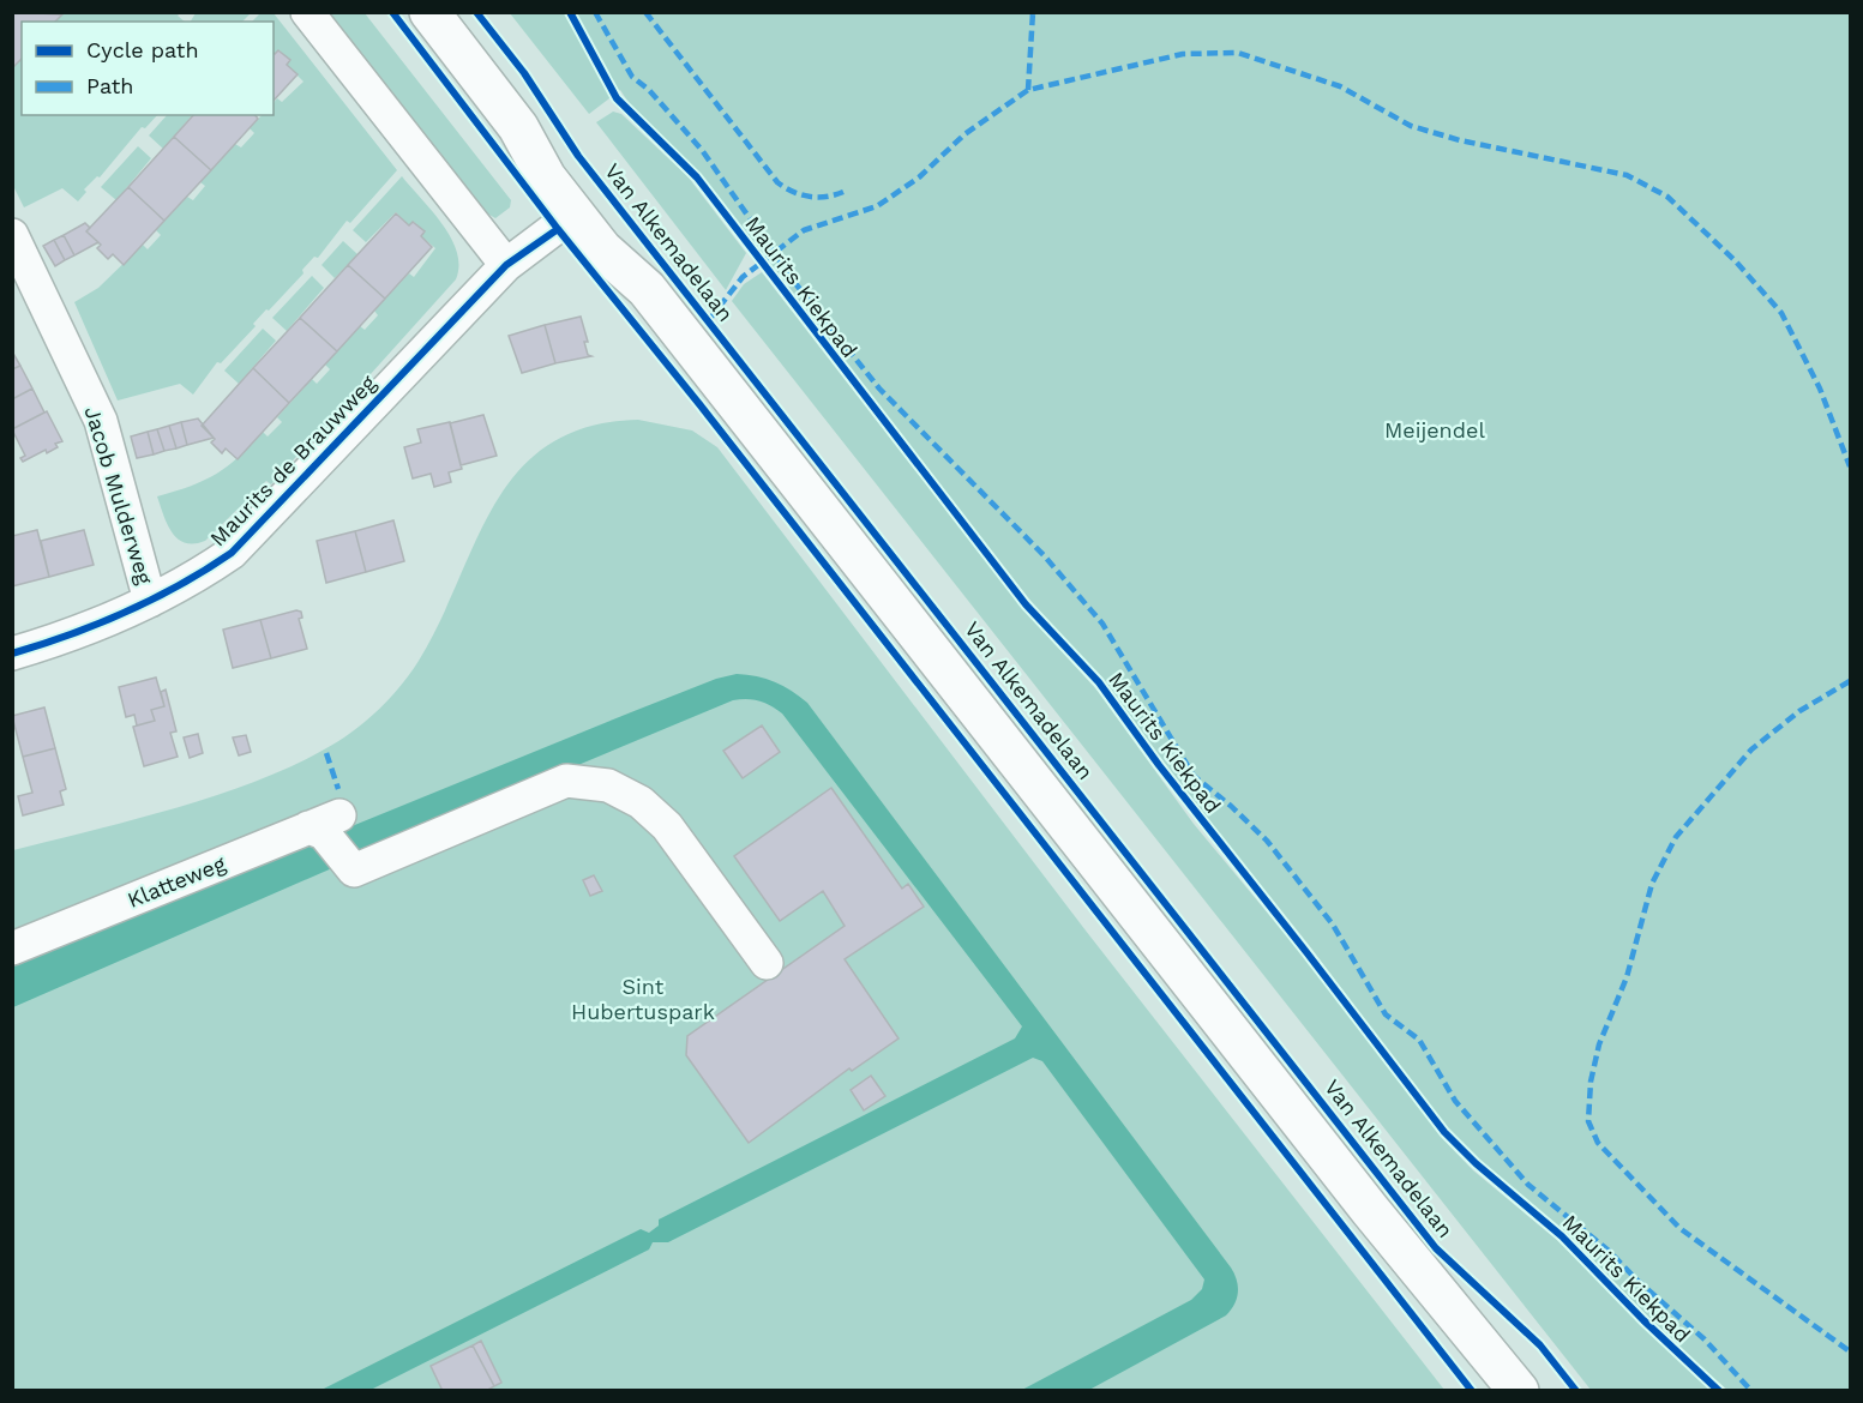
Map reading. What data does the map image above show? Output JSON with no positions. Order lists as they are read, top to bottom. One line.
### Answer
{"streets":{"main road":["Van Alkemadelaan"],"street":["Maurits de Brauwweg","Jacob Mulderweg","Klatteweg"],"cycle path":["Maurits Kiekpad"]},"crossings":[["Van Alkemadelaan","Maurits de Brauwweg"],["Maurits de Brauwweg","Jacob Mulderweg"]],"parks":["Meijendel","Sint Hubertuspark"],"legend":["Cycle path","Path"]}
